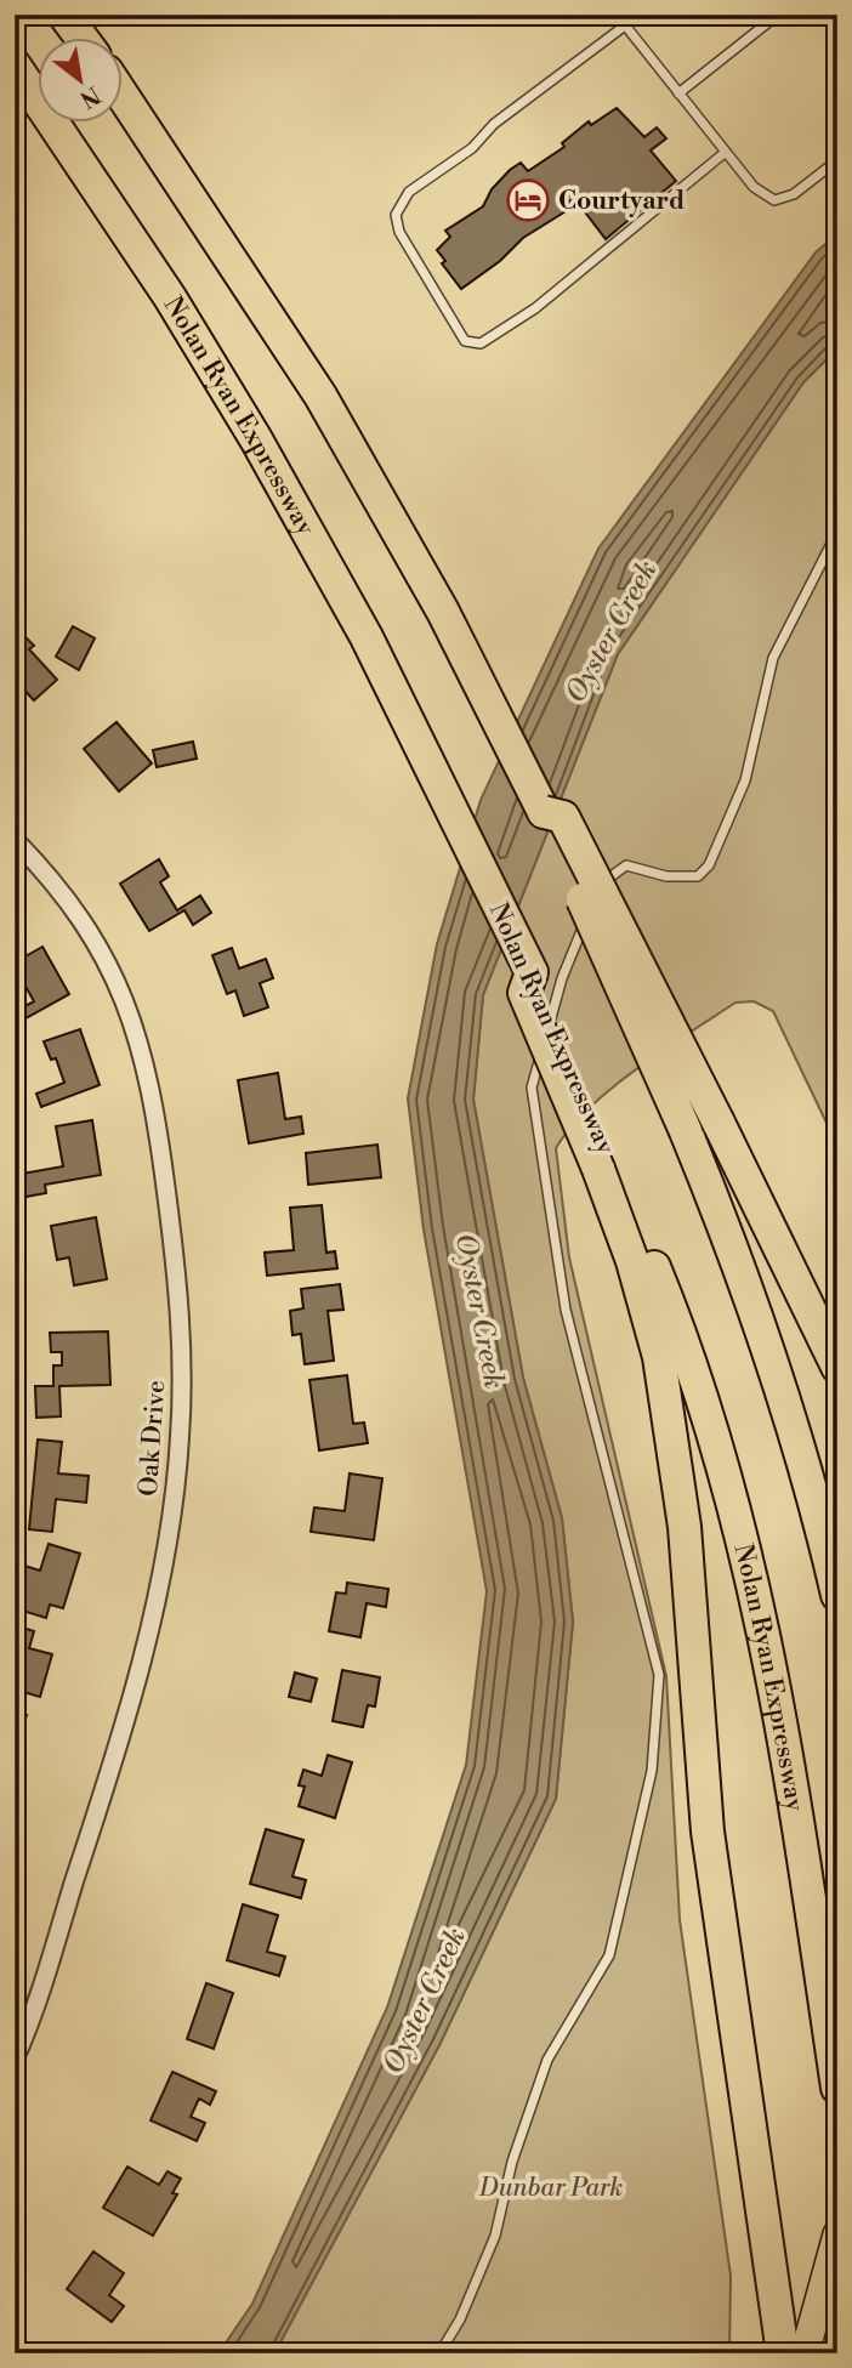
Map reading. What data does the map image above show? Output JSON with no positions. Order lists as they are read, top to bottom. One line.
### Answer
{"streets":{"highway":["Nolan Ryan Expressway"],"street":["Oak Drive"]},"water":["Oyster Creek"],"parks":["Dunbar Park"],"places":{"hotel":["Courtyard"]},"north":"bottom right"}
